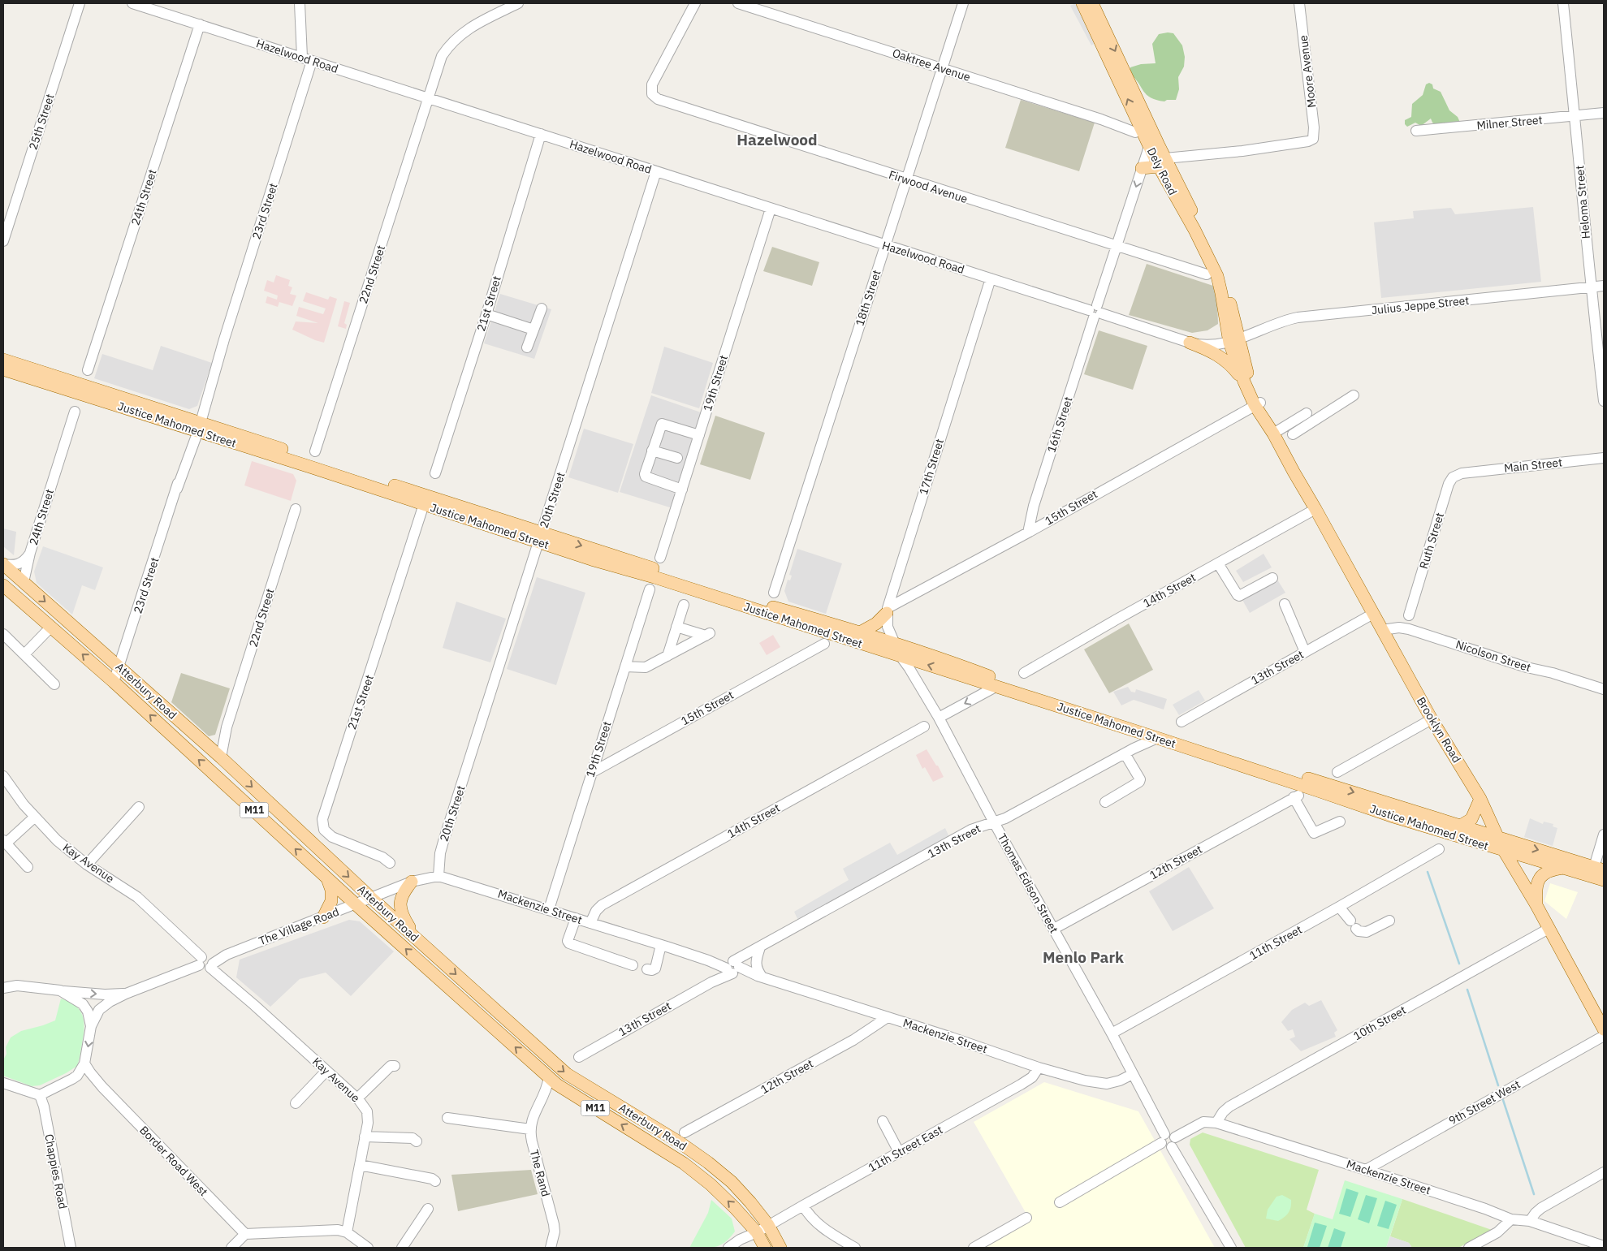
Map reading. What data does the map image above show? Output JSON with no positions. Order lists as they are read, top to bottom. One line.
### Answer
{"streets":{"main road":["Dely Road","Justice Mahomed Street","Atterbury Road","Brooklyn Road","M11"],"street":["Hazelwood Road","Oaktree Avenue","Moore Avenue","25th Street","Milner Street","Firwood Avenue","24th Street","Heloma Street","23rd Street","22nd Street","18th Street","21st Street","Julius Jeppe Street","19th Street","16th Street","Main Street","17th Street","20th Street","15th Street","Ruth Street","14th Street","Nicolson Street","13th Street","12th Street","Kay Avenue","Thomas Edison Street","Mackenzie Street","The Village Road","11th Street","10th Street","9th Street West","11th Street East","Border Road West","Chappies Road","The Rand"]},"crossings":[["Hazelwood Road","Dely Road"],["Hazelwood Road","24th Street"],["Hazelwood Road","23rd Street"],["Hazelwood Road","22nd Street"],["Hazelwood Road","18th Street"],["Hazelwood Road","21st Street"],["Hazelwood Road","Julius Jeppe Street"],["Hazelwood Road","19th Street"],["Hazelwood Road","16th Street"],["Hazelwood Road","17th Street"],["Hazelwood Road","20th Street"],["Hazelwood Road","Brooklyn Road"],["Oaktree Avenue","Dely Road"],["Oaktree Avenue","18th Street"],["Moore Avenue","Dely Road"],["Milner Street","Heloma Street"],["Dely Road","Julius Jeppe Street"],["Dely Road","16th Street"],["Dely Road","Brooklyn Road"],["Firwood Avenue","18th Street"],["Firwood Avenue","16th Street"],["24th Street","Atterbury Road"],["Heloma Street","Julius Jeppe Street"],["23rd Street","Justice Mahomed Street"],["23rd Street","Atterbury Road"],["22nd Street","Atterbury Road"],["21st Street","Justice Mahomed Street"],["Julius Jeppe Street","Brooklyn Road"],["19th Street","15th Street"],["19th Street","Mackenzie Street"],["Justice Mahomed Street","17th Street"],["Justice Mahomed Street","20th Street"],["Justice Mahomed Street","13th Street"],["Justice Mahomed Street","Brooklyn Road"],["Justice Mahomed Street","Thomas Edison Street"],["16th Street","15th Street"],["Main Street","Ruth Street"],["17th Street","15th Street"],["17th Street","Thomas Edison Street"],["20th Street","Mackenzie Street"],["15th Street","Brooklyn Road"],["14th Street","Brooklyn Road"],["14th Street","Mackenzie Street"],["Nicolson Street","Brooklyn Road"],["13th Street","Brooklyn Road"],["13th Street","Thomas Edison Street"],["13th Street","Mackenzie Street"],["Atterbury Road","Mackenzie Street"],["Atterbury Road","The Village Road"],["Atterbury Road","11th Street East"],["Atterbury Road","The Rand"],["Brooklyn Road","10th Street"],["12th Street","Thomas Edison Street"],["12th Street","Mackenzie Street"],["Kay Avenue","The Village Road"],["Thomas Edison Street","Mackenzie Street"],["Thomas Edison Street","11th Street"],["Mackenzie Street","The Village Road"],["Mackenzie Street","10th Street"],["Mackenzie Street","9th Street West"],["Mackenzie Street","11th Street East"]],"districts":["Hazelwood","Menlo Park"]}
